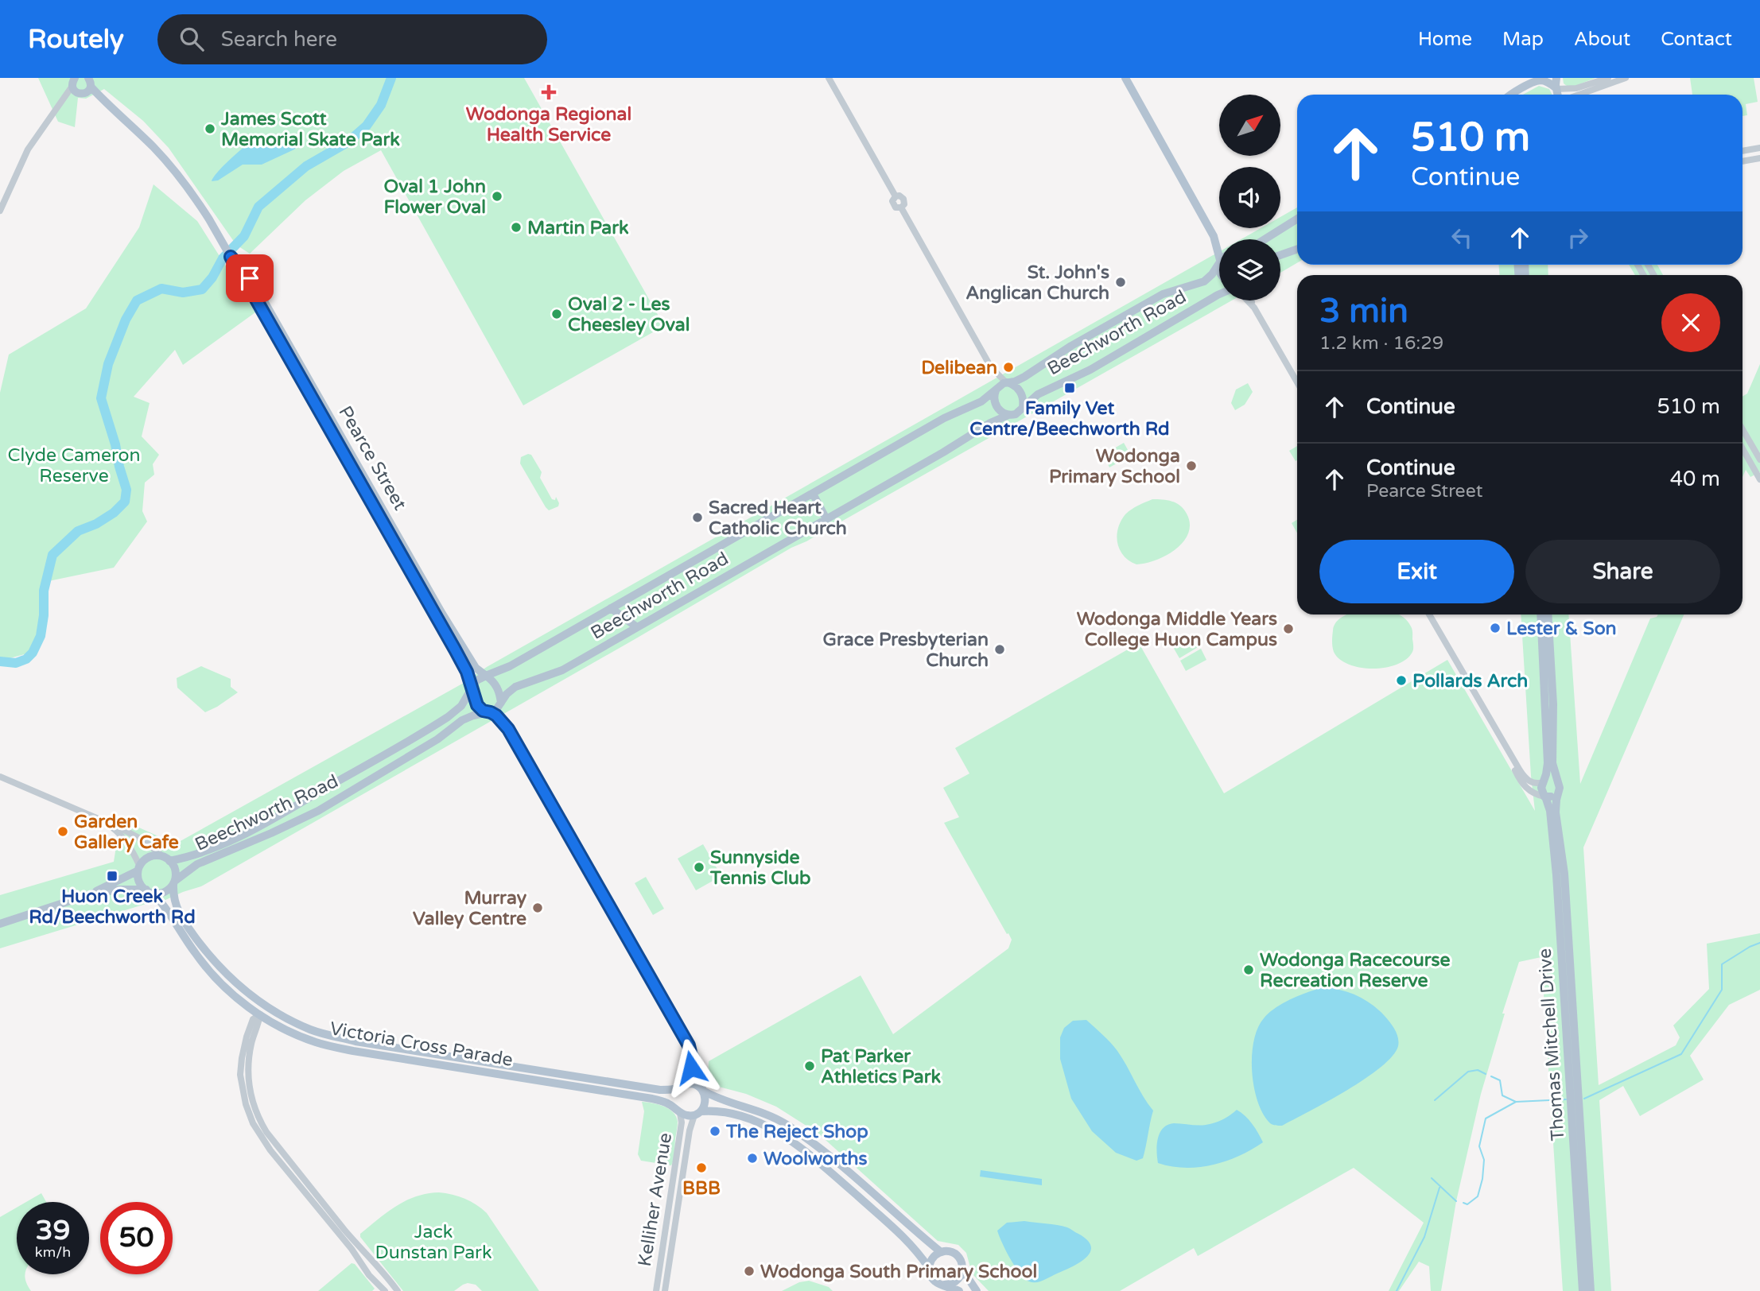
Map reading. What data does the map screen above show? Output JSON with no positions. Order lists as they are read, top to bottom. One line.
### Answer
{"streets":{"main road":["Beechworth Road","Pearce Street","Victoria Cross Parade","Thomas Mitchell Drive"],"street":["Kelliher Avenue"]},"crossings":[["Beechworth Road","Pearce Street"],["Beechworth Road","Victoria Cross Parade"],["Victoria Cross Parade","Kelliher Avenue"]],"parks":["Clyde Cameron Reserve","Jack Dunstan Park"],"places":{"health":["Wodonga Regional Health Service"],"other":["James Scott Memorial Skate Park","Oval 1 John Flower Oval","Martin Park","St. John's Anglican Church","Oval 2 - Les Cheesley Oval","Delibean","Wodonga Primary School","Sacred Heart Catholic Church","Lester & Son","Wodonga Middle Years College Huon Campus","Grace Presbyterian Church","Pollards Arch","Garden Gallery Cafe","Sunnyside Tennis Club","Murray Valley Centre","Wodonga Racecourse Recreation Reserve","Pat Parker Athletics Park","The Reject Shop","Woolworths","BBB","Wodonga South Primary School"],"transit":["Family Vet Centre/Beechworth Rd","Huon Creek Rd/Beechworth Rd"]},"north":"top right","page":{"header":"Routely","search":"Search here","nav":["Home","Map","About","Contact"],"turn":["510 m","Continue"],"heading":["3 min","1.2 km · 16:29"],"list":[{"name":"Continue","value":"510 m"},{"name":"Continue","note":"Pearce Street","value":"40 m"}],"buttons":["Exit","Share"],"speed":"39 km/h","limit":"50"}}
